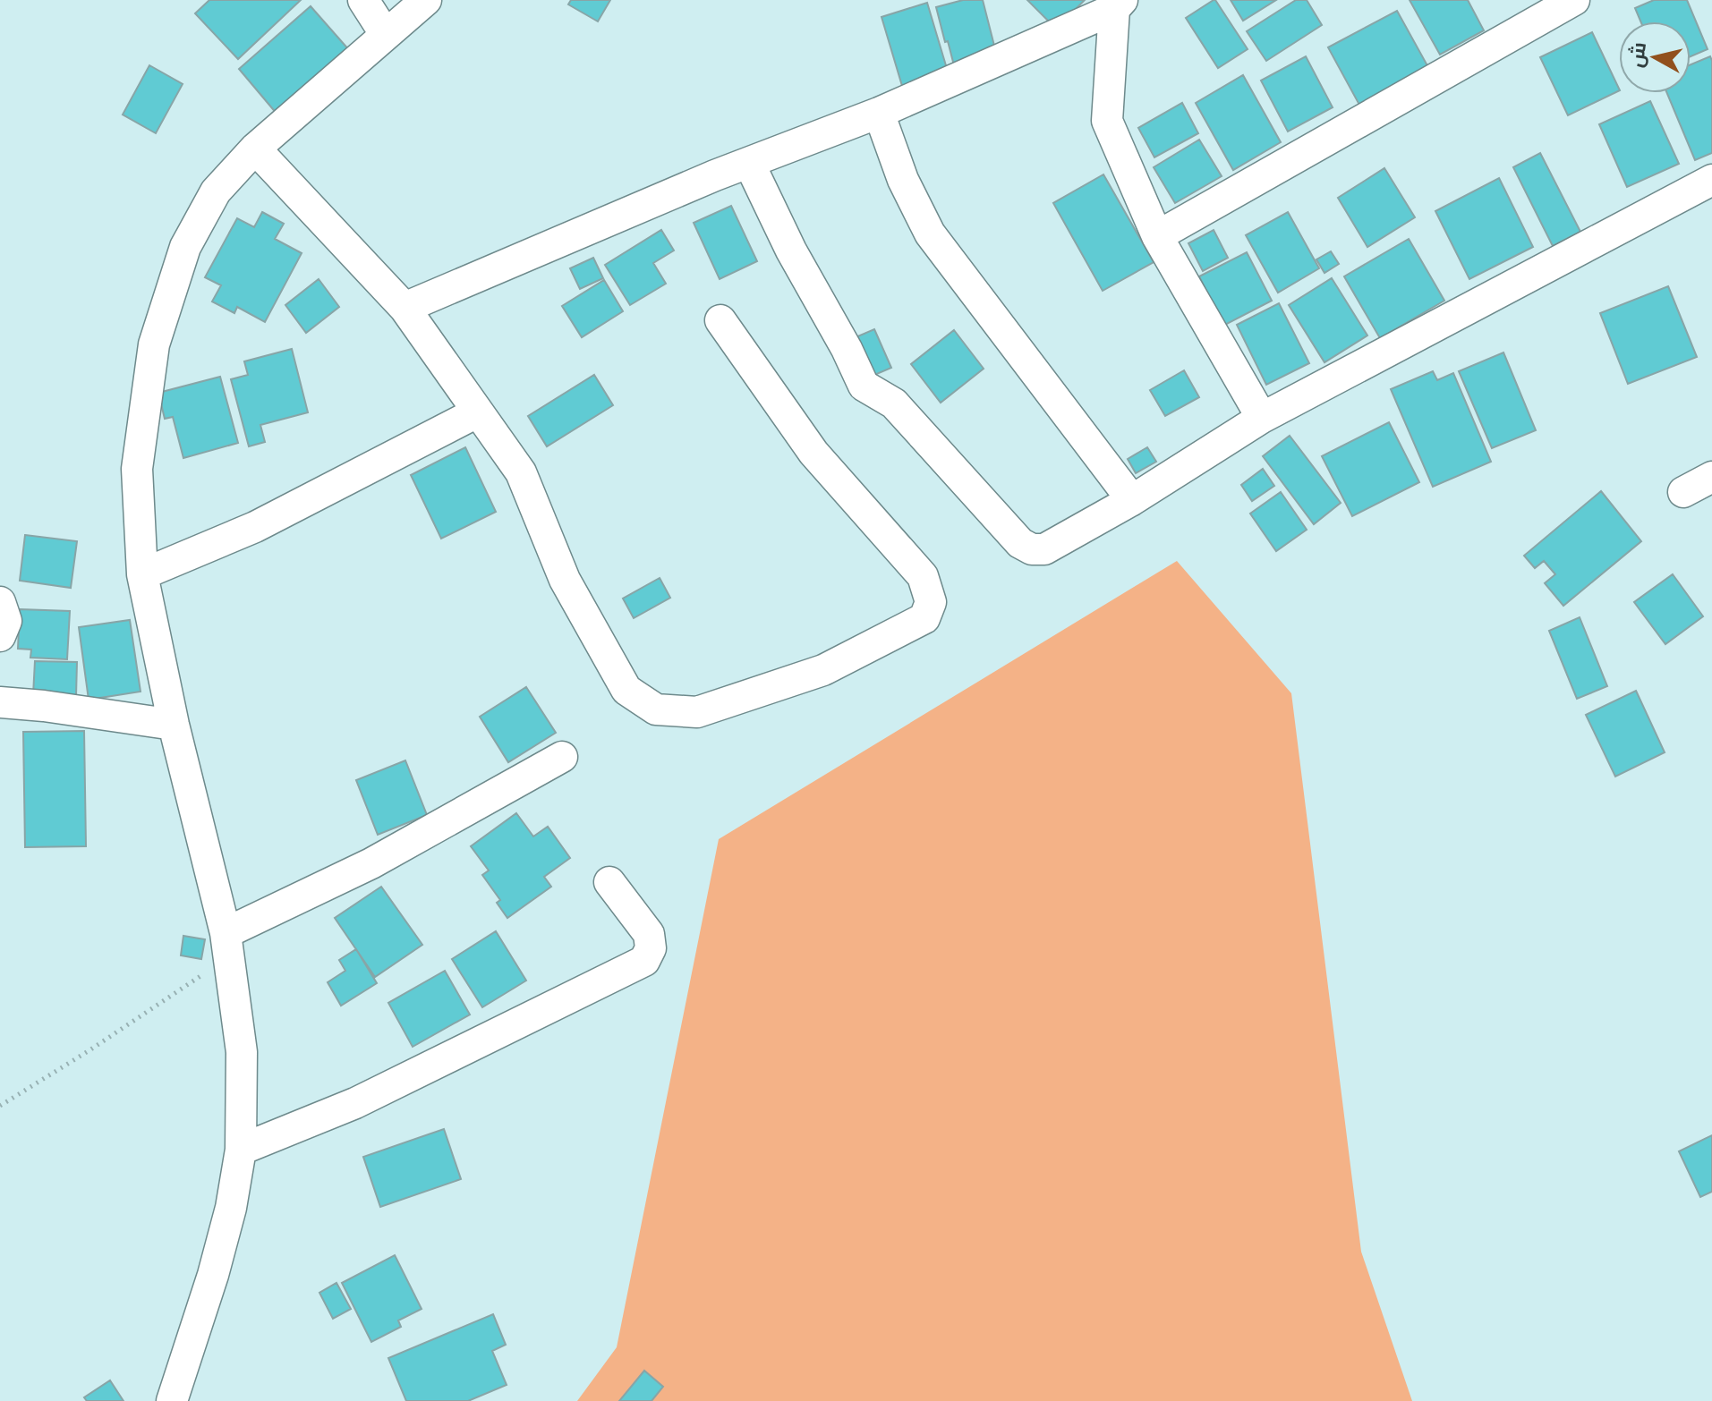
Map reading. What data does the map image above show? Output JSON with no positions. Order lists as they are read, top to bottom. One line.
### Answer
{"north":"left"}
